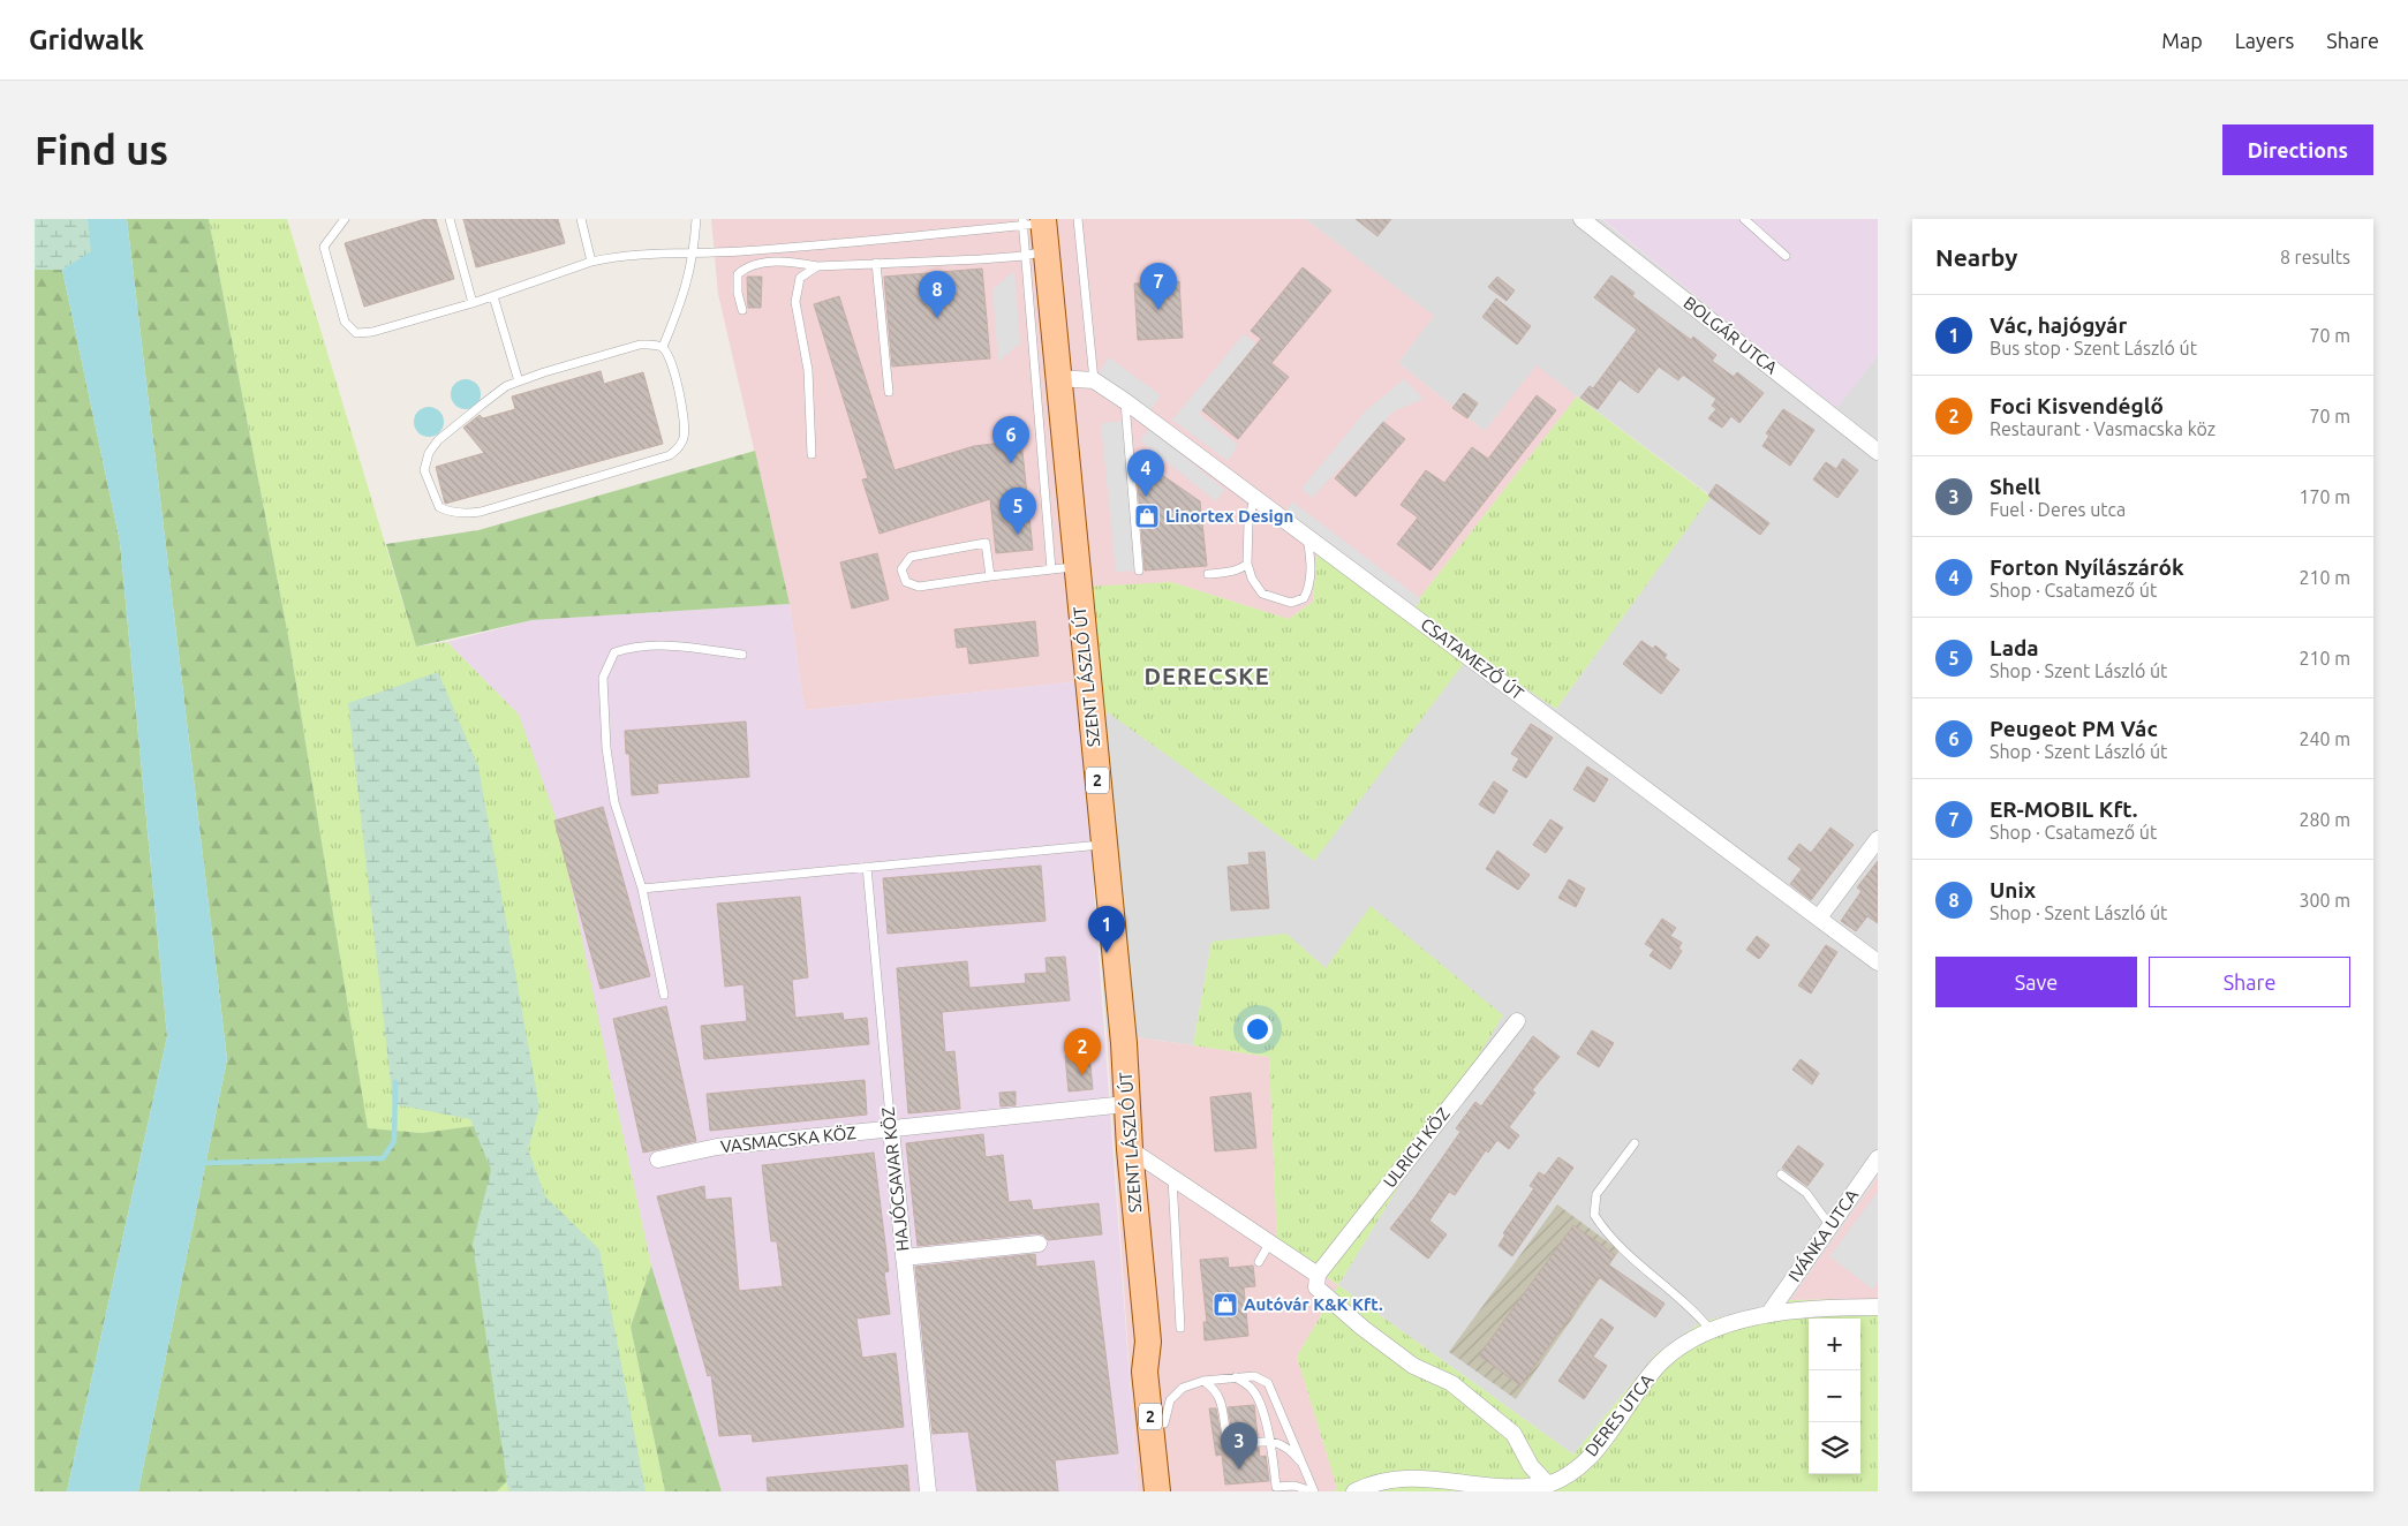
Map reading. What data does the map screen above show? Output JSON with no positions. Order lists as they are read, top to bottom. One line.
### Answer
{"streets":{"main road":["SZENT LÁSZLÓ ÚT","2"],"street":["BOLGÁR UTCA","CSATAMEZŐ ÚT","VASMACSKA KÖZ","ULRICH KÖZ","HAJÓCSAVAR KÖZ","IVÁNKA UTCA","DERES UTCA"]},"crossings":[["CSATAMEZŐ ÚT","SZENT LÁSZLÓ ÚT"],["SZENT LÁSZLÓ ÚT","2"],["SZENT LÁSZLÓ ÚT","VASMACSKA KÖZ"],["VASMACSKA KÖZ","HAJÓCSAVAR KÖZ"],["IVÁNKA UTCA","DERES UTCA"]],"districts":["DERECSKE"],"places":{"shop":["Linortex Design","Autóvár K&K Kft."]},"page":{"header":"Gridwalk","nav":["Map","Layers","Share"],"buttons":["Directions",["Save","Share"]],"title":"Find us","heading":["Nearby","8 results"],"pins":["7","8","6","4","5","1","2","3"],"list":[{"mark":"1","name":"Vác, hajógyár","note":"Bus stop · Szent László út","value":"70 m"},{"mark":"2","name":"Foci Kisvendéglő","note":"Restaurant · Vasmacska köz","value":"70 m"},{"mark":"3","name":"Shell","note":"Fuel · Deres utca","value":"170 m"},{"mark":"4","name":"Forton Nyílászárók","note":"Shop · Csatamező út","value":"210 m"},{"mark":"5","name":"Lada","note":"Shop · Szent László út","value":"210 m"},{"mark":"6","name":"Peugeot PM Vác","note":"Shop · Szent László út","value":"240 m"},{"mark":"7","name":"ER-MOBIL Kft.","note":"Shop · Csatamező út","value":"280 m"},{"mark":"8","name":"Unix","note":"Shop · Szent László út","value":"300 m"}],"map_buttons":["+","−"]}}
